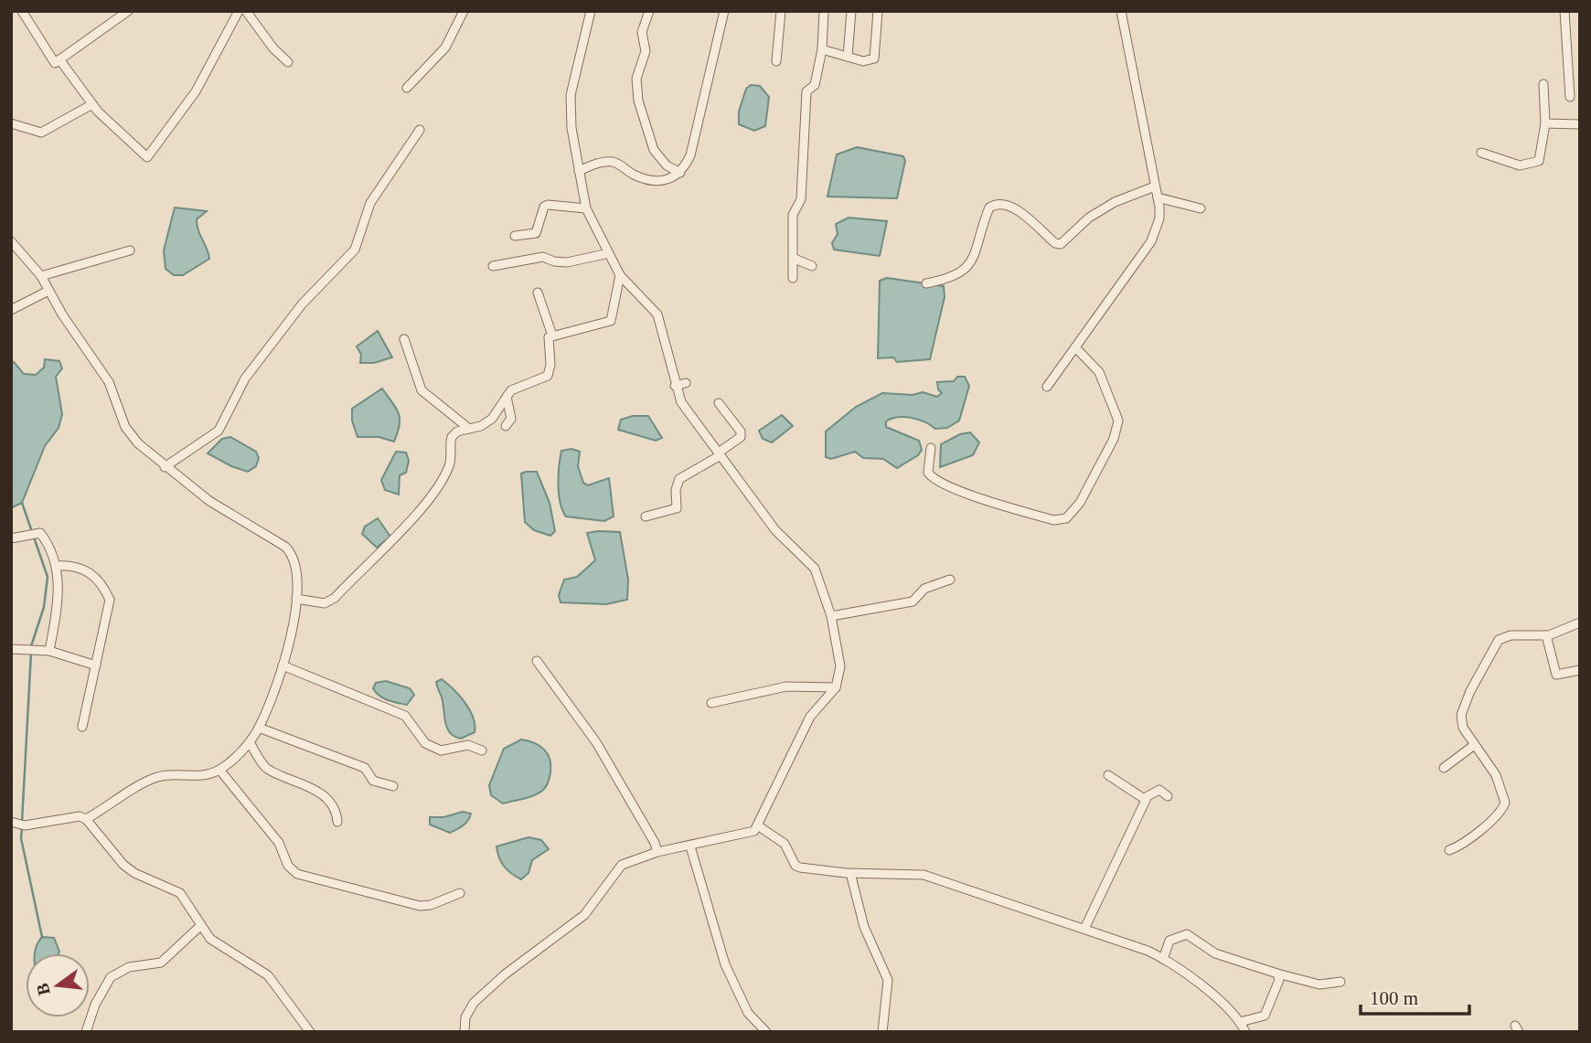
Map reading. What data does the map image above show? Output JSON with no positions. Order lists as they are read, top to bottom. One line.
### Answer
{"scale_bar":"100 m","north":"left"}
